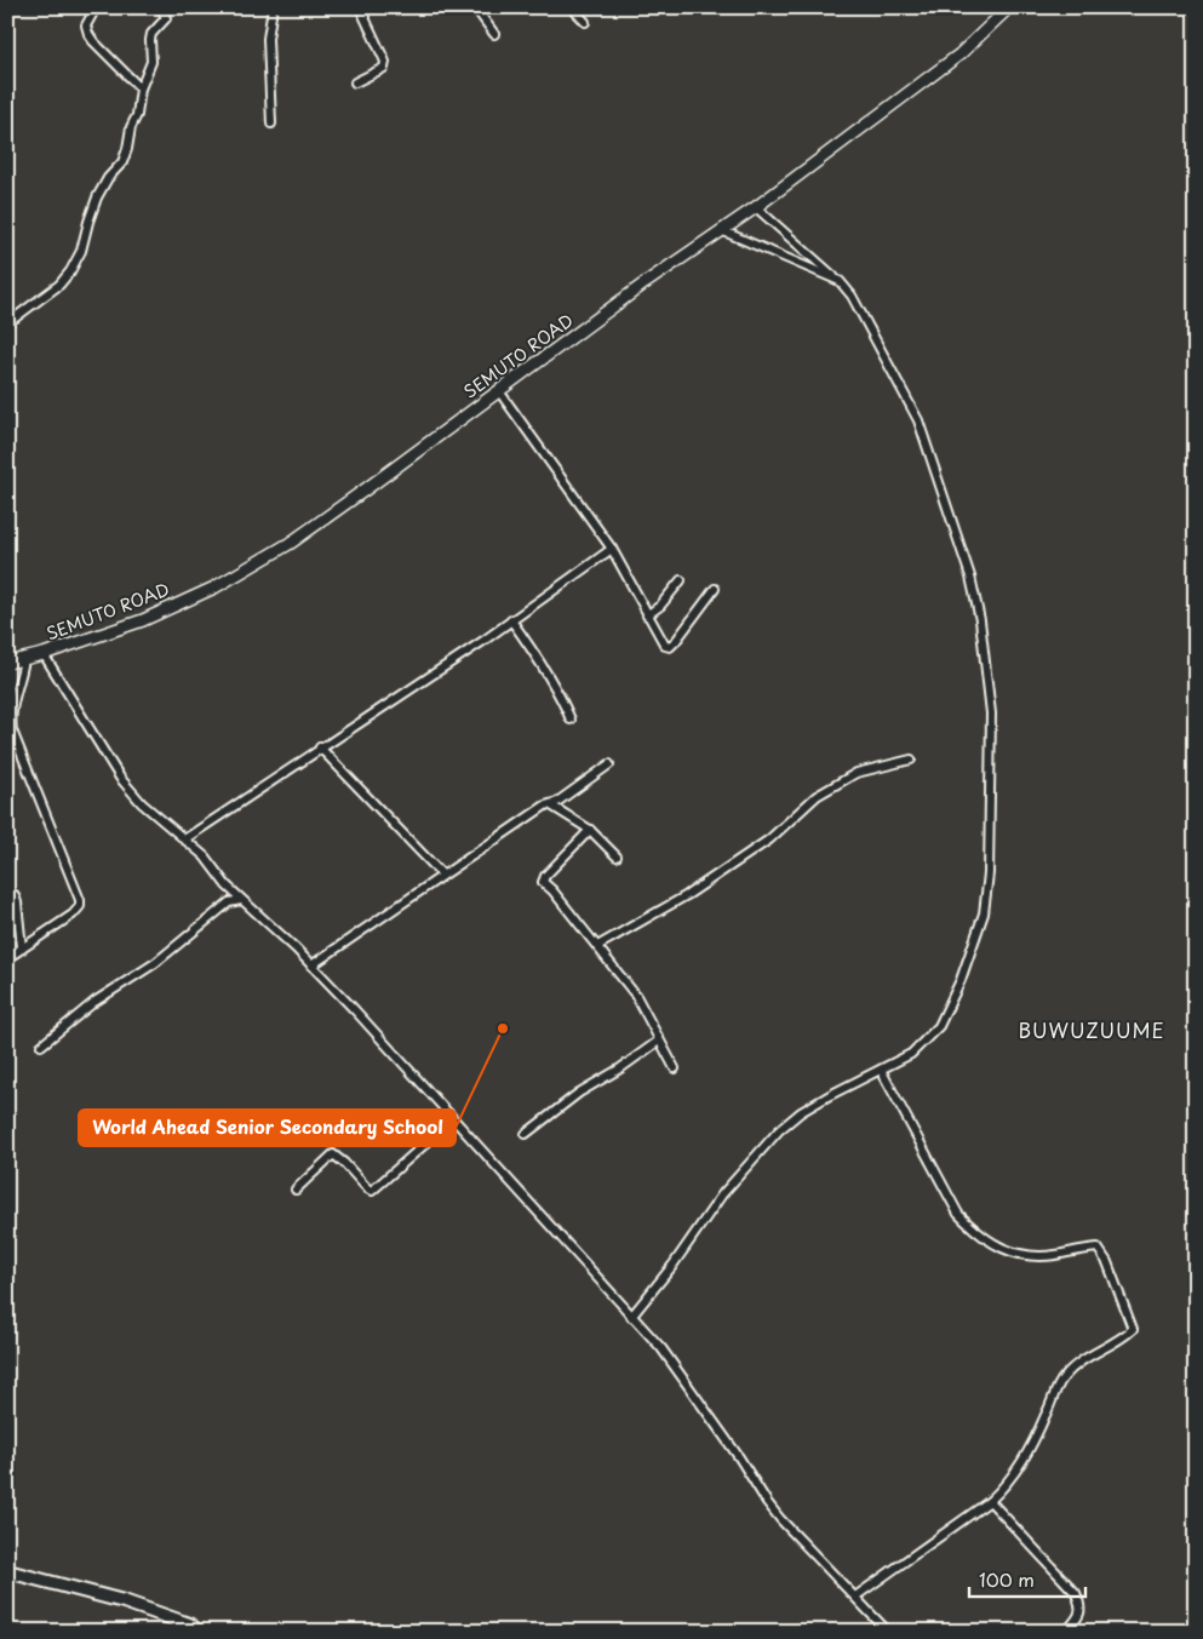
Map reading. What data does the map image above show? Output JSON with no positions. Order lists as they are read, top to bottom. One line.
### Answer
{"streets":{"main road":["SEMUTO ROAD"]},"districts":["BUWUZUUME"],"places":["World Ahead Senior Secondary School"],"scale_bar":"100 m"}
